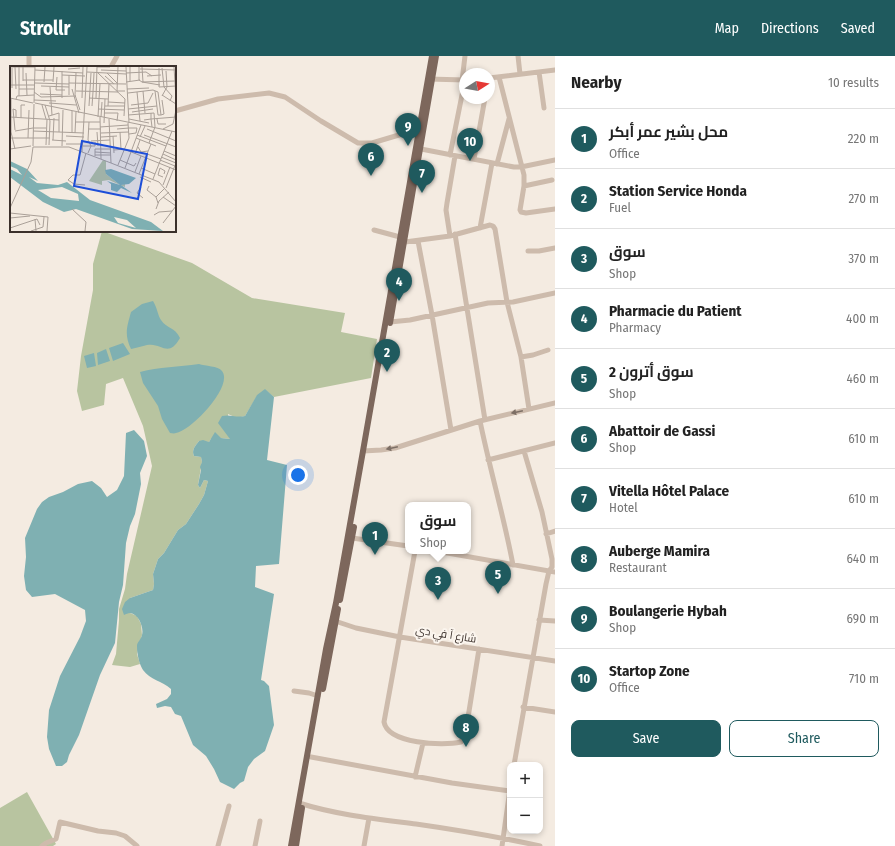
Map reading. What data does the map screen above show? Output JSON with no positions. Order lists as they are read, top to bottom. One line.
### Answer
{"streets":{"street":["شارع آ في دي"]},"north":"right","page":{"header":"Strollr","nav":["Map","Directions","Saved"],"heading":["Nearby","10 results"],"list":[{"mark":"1","name":"محل بشير عمر أبكر","note":"Office","value":"220 m"},{"mark":"2","name":"Station Service Honda","note":"Fuel","value":"270 m"},{"mark":"3","name":"سوق","note":"Shop","value":"370 m"},{"mark":"4","name":"Pharmacie du Patient","note":"Pharmacy","value":"400 m"},{"mark":"5","name":"سوق أترون 2","note":"Shop","value":"460 m"},{"mark":"6","name":"Abattoir de Gassi","note":"Shop","value":"610 m"},{"mark":"7","name":"Vitella Hôtel Palace","note":"Hotel","value":"610 m"},{"mark":"8","name":"Auberge Mamira","note":"Restaurant","value":"640 m"},{"mark":"9","name":"Boulangerie Hybah","note":"Shop","value":"690 m"},{"mark":"10","name":"Startop Zone","note":"Office","value":"710 m"}],"pins":["9","10","6","7","4","2","1","5","3","8"],"popup":["سوق","Shop"],"buttons":["Save","Share"],"map_buttons":["+","−"]}}
